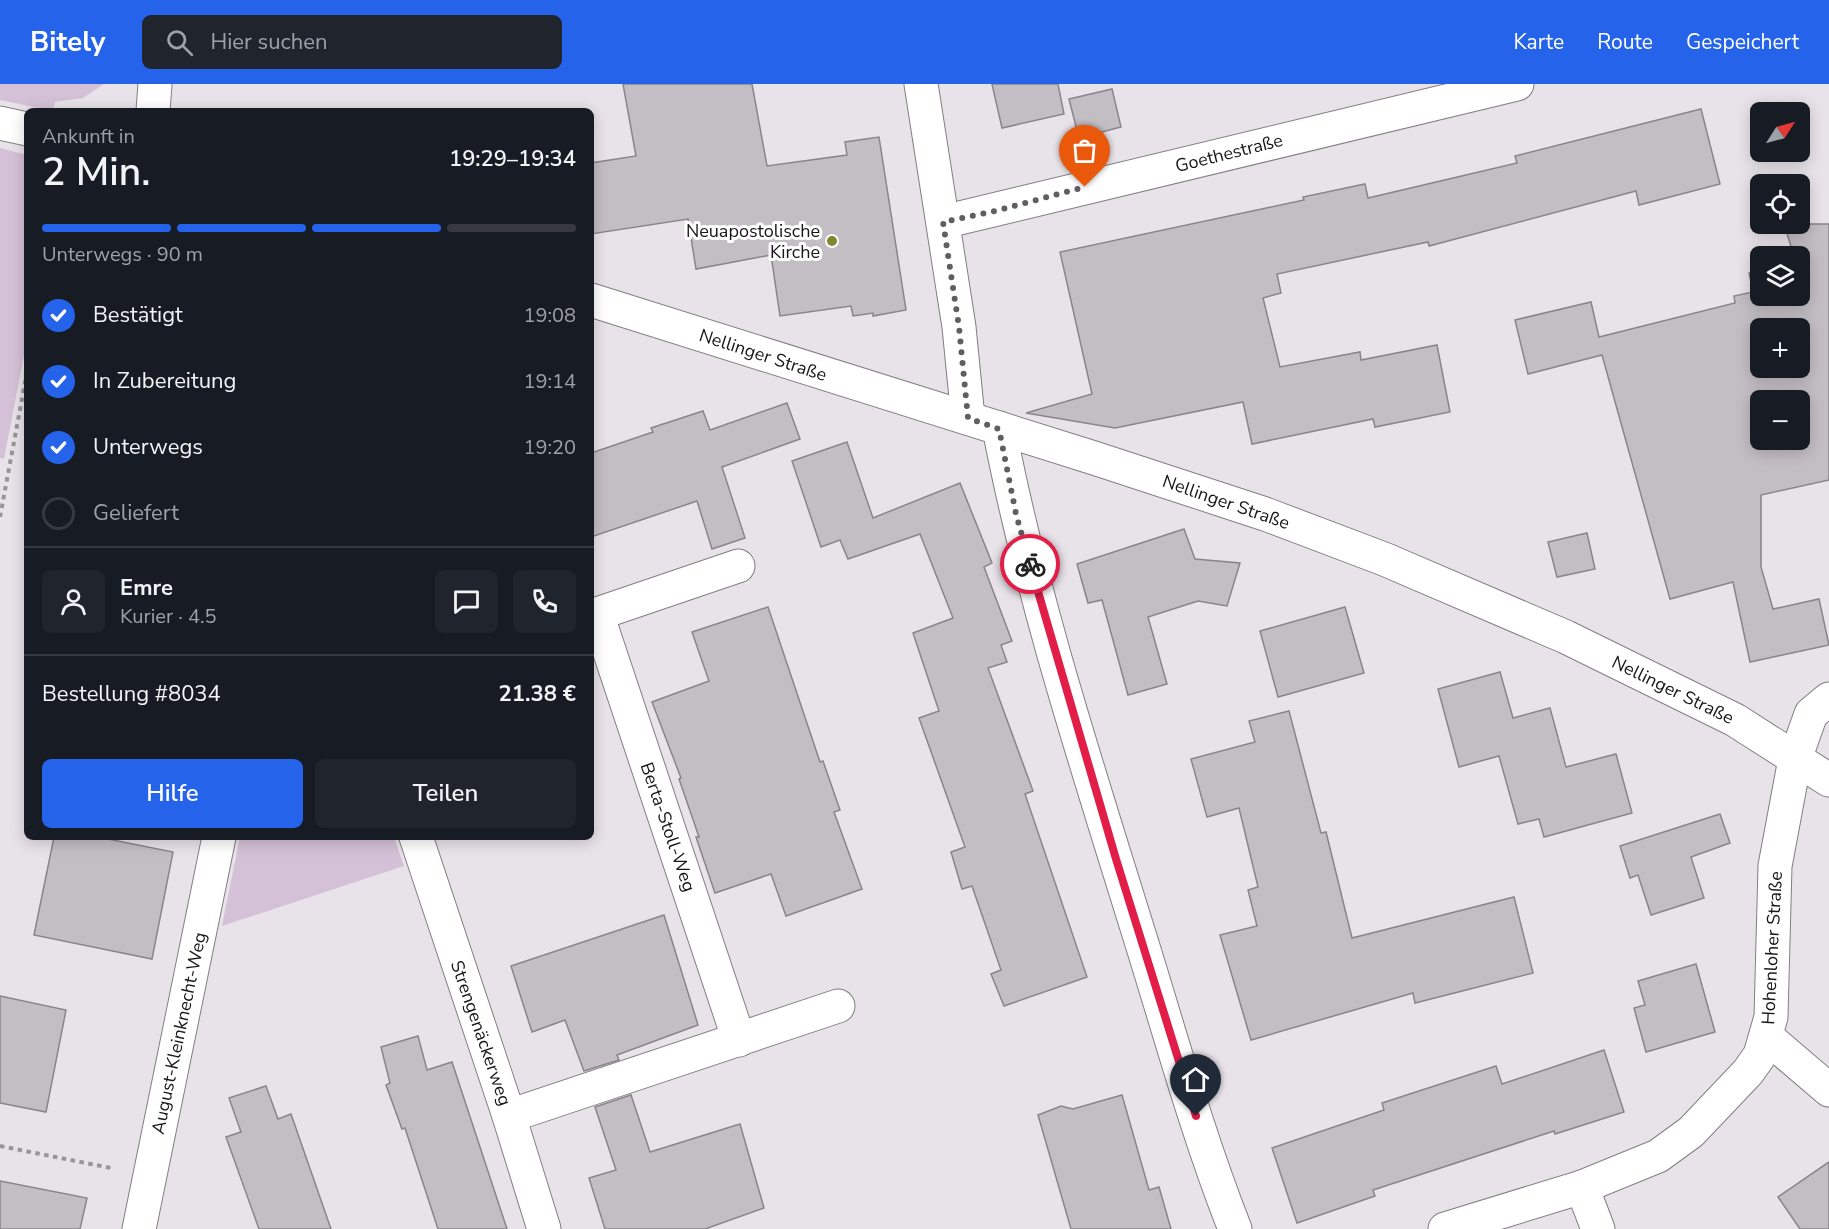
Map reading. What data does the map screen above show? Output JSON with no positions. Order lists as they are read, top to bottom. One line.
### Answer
{"streets":{"street":["Goethestraße","Nellinger Straße","Berta-Stoll-Weg","Hohenloher Straße","August-Kleinknecht-Weg","Strengenäckerweg"]},"crossings":[["Nellinger Straße","Hohenloher Straße"]],"places":["Neuapostolische Kirche"],"north":"top right","page":{"header":"Bitely","search":"Hier suchen","nav":["Karte","Route","Gespeichert"],"map_buttons":["+","−"],"heading":["2 Min.","Ankunft in","19:29–19:34"],"panel":["Emre","Kurier · 4.5","Bestellung #8034","21.38 €"],"bar":"Unterwegs · 90 m","list":[["Bestätigt","19:08"],["In Zubereitung","19:14"],["Unterwegs","19:20"],"Geliefert"],"buttons":["Hilfe","Teilen"]}}
